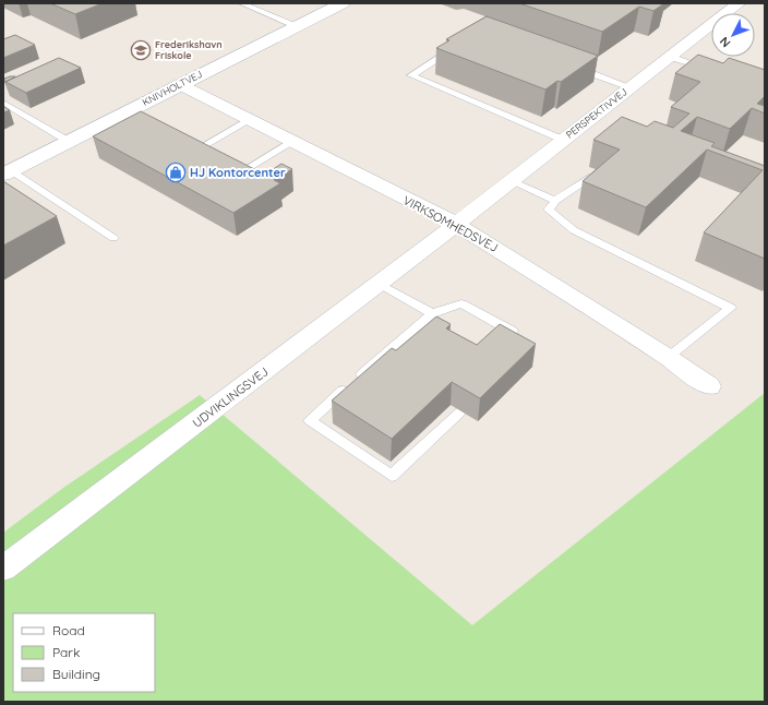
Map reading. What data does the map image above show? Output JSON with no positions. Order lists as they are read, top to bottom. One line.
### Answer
{"streets":{"street":["KNIVHOLTVEJ","PERSPEKTIVVEJ","VIRKSOMHEDSVEJ","UDVIKLINGSVEJ"]},"crossings":[["KNIVHOLTVEJ","VIRKSOMHEDSVEJ"],["PERSPEKTIVVEJ","VIRKSOMHEDSVEJ"],["PERSPEKTIVVEJ","UDVIKLINGSVEJ"],["VIRKSOMHEDSVEJ","UDVIKLINGSVEJ"]],"places":{"school or university":["Frederikshavn Friskole"],"shop":["HJ Kontorcenter"]},"legend":["Road","Park","Building"],"north":"bottom left"}
